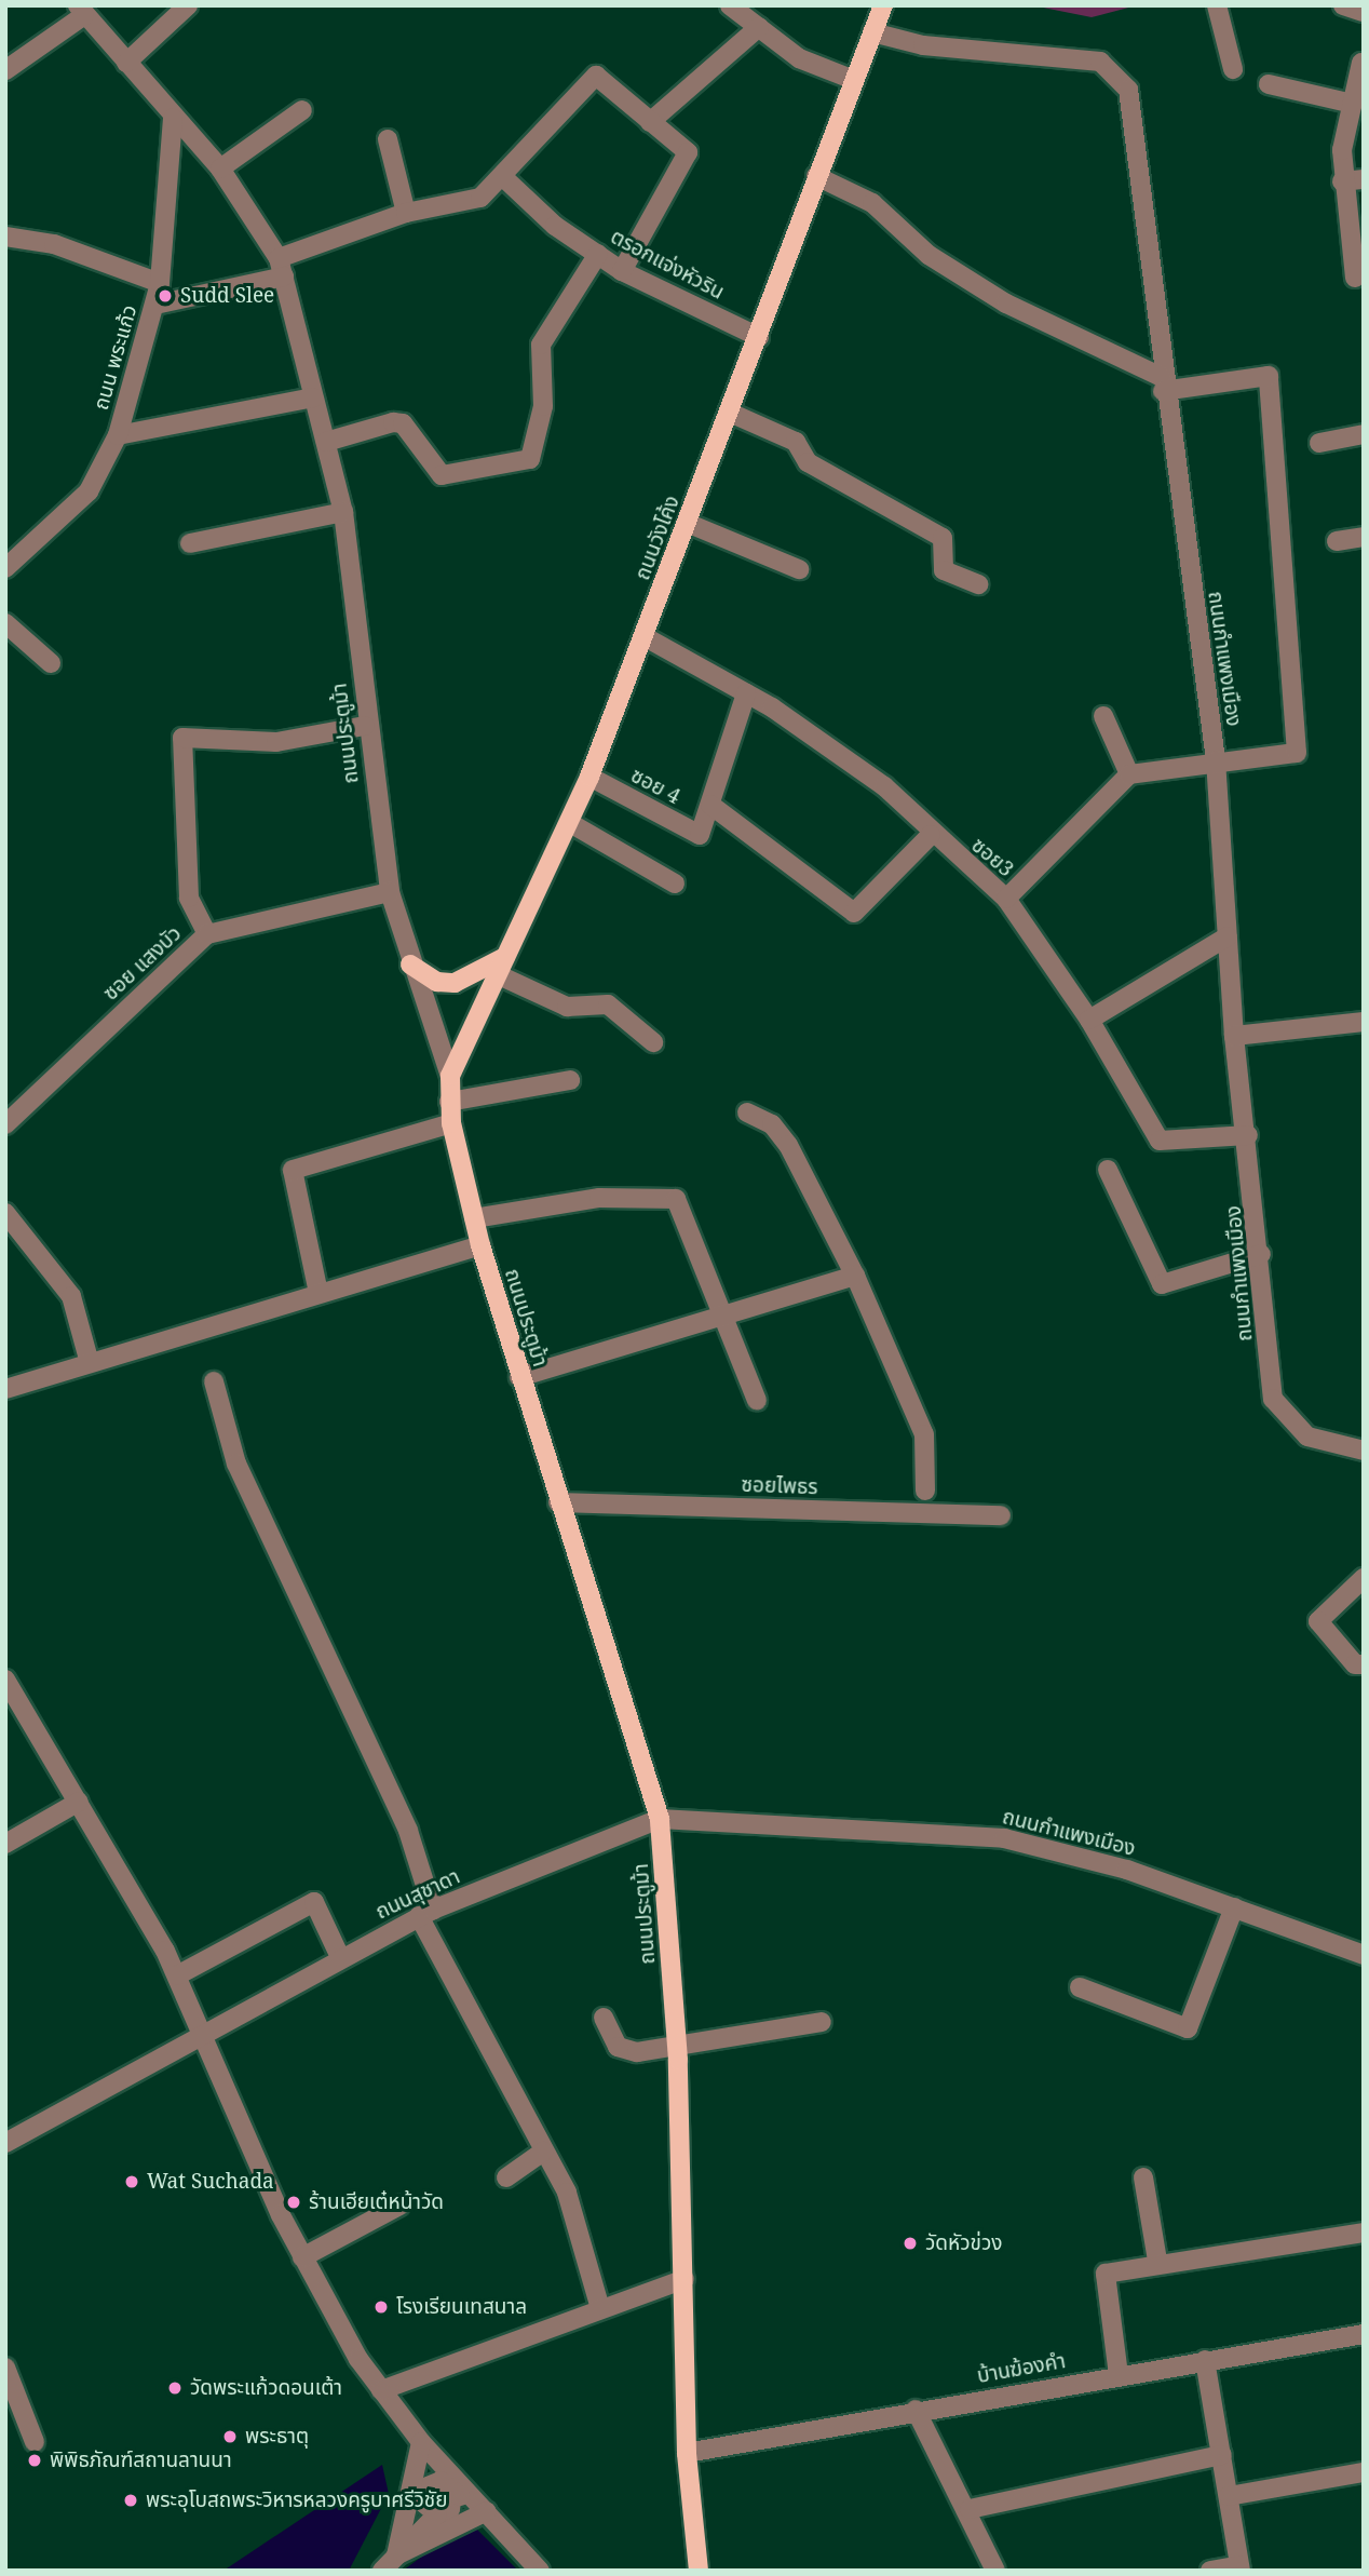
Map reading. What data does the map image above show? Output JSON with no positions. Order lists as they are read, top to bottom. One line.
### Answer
{"streets":{"main road":["ถนนวังโค้ง","ถนนประตูม้า"],"street":["ตรอกแจ่งหัวริน","ถนน พระแก้ว","ถนนกำแพงเมือง","ซอย 4","ซอย3","ซอย แสงบัว","ซอยไพธร","ถนนสุชาดา","บ้านฆ้องคำ"]},"crossings":[["ตรอกแจ่งหัวริน","ถนนวังโค้ง"],["ถนน พระแก้ว","ถนนประตูม้า"],["ถนนวังโค้ง","ถนนกำแพงเมือง"],["ถนนวังโค้ง","ถนนประตูม้า"],["ถนนวังโค้ง","ซอย 4"],["ถนนวังโค้ง","ซอย3"],["ถนนกำแพงเมือง","ถนนประตูม้า"],["ถนนกำแพงเมือง","ซอย3"],["ถนนกำแพงเมือง","ถนนสุชาดา"],["ถนนประตูม้า","ซอย แสงบัว"],["ถนนประตูม้า","ซอยไพธร"],["ถนนประตูม้า","ถนนสุชาดา"],["ถนนประตูม้า","บ้านฆ้องคำ"]],"places":["Sudd Slee","Wat Suchada","ร้านเฮียเต๋หน้าวัด","วัดหัวข่วง","โรงเรียนเทสนาล","วัดพระแก้วดอนเต้า","พระธาตุ","พิพิธภัณฑ์สถานลานนา","พระอุโบสถพระวิหารหลวงครูบาศรีวิชัย"]}
